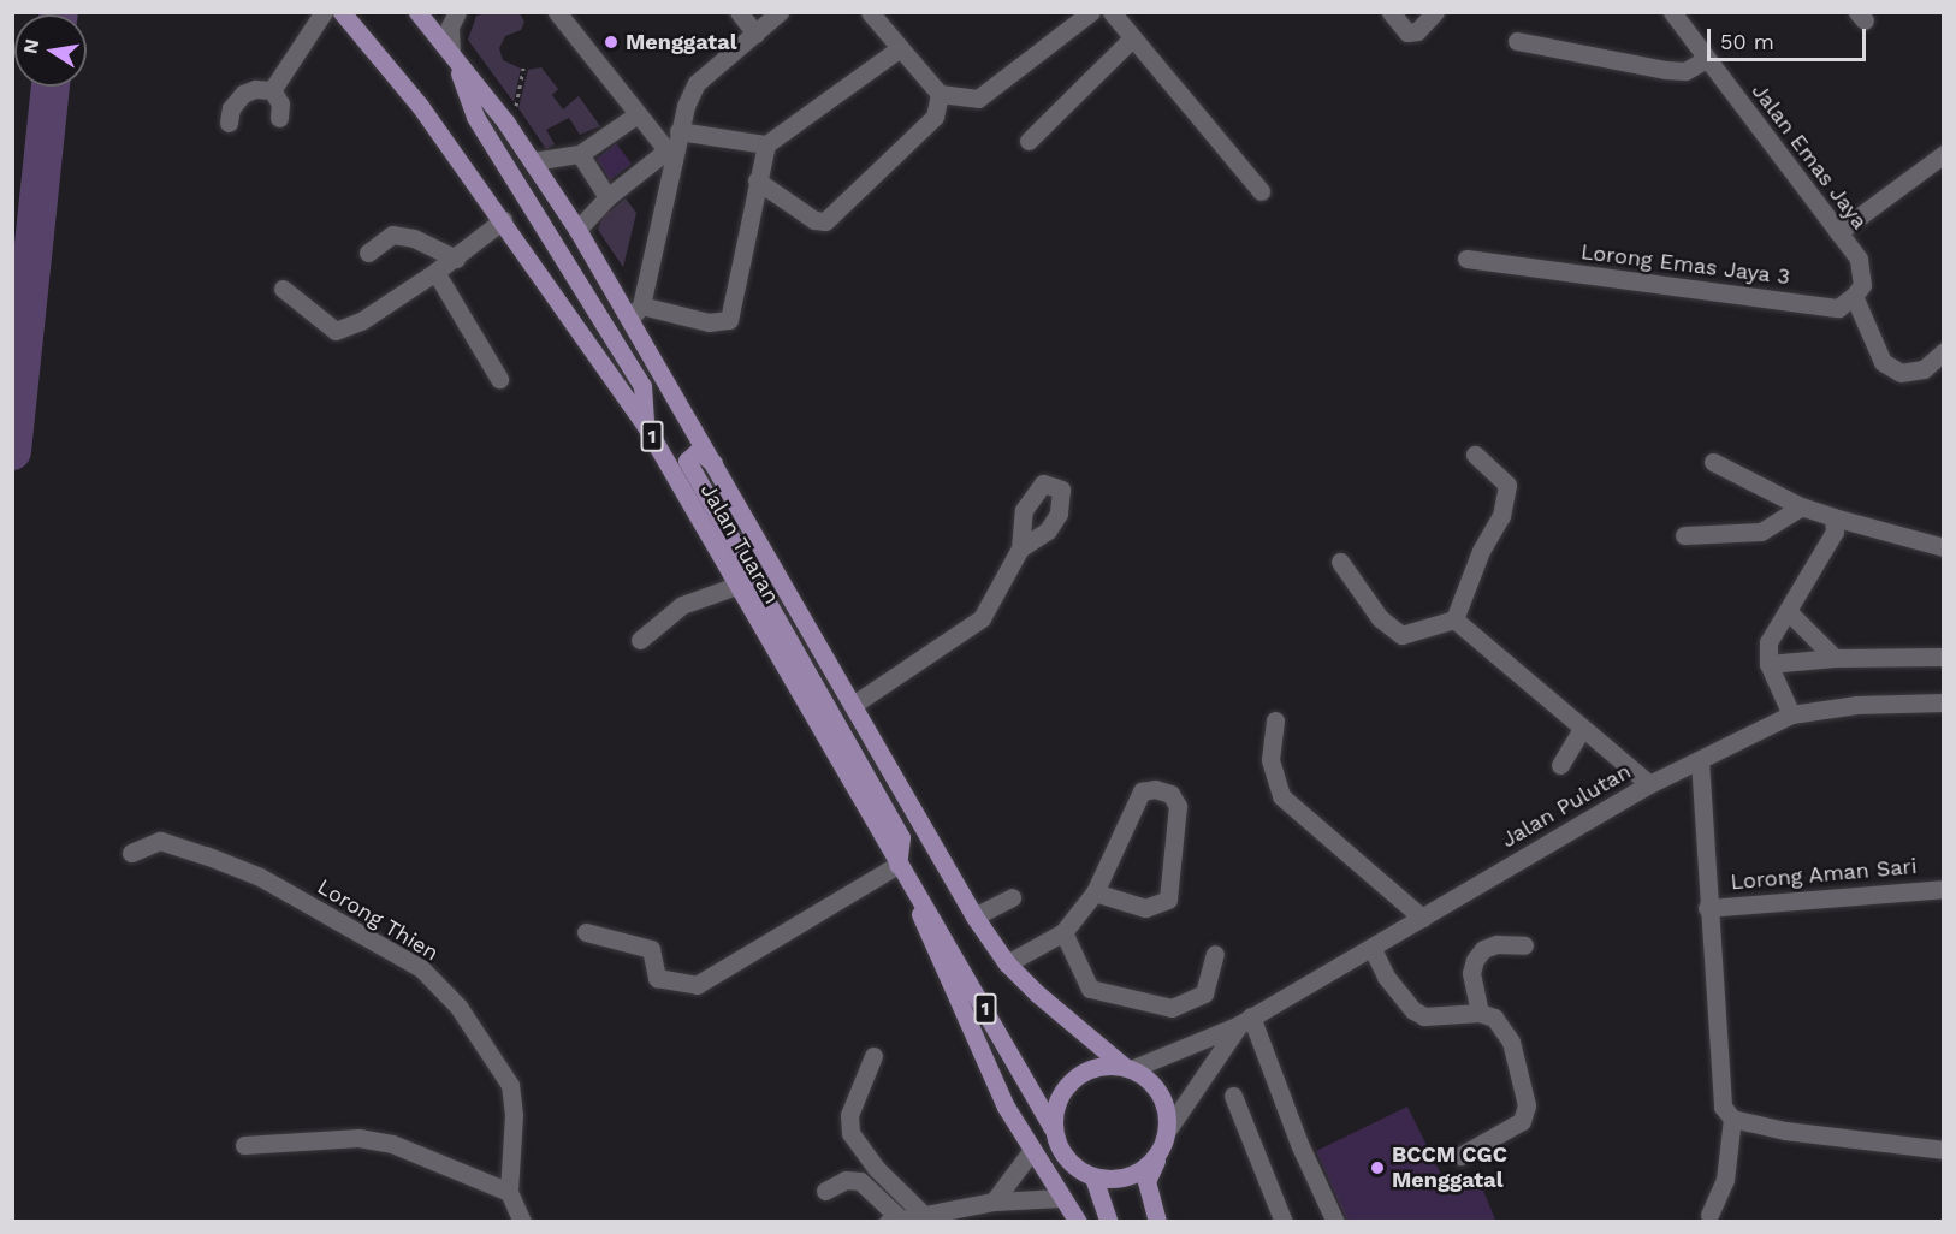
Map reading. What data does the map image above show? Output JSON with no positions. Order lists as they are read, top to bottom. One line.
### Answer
{"streets":{"main road":["1","Jalan Tuaran"],"street":["Jalan Emas Jaya","Lorong Emas Jaya 3","Jalan Pulutan","Lorong Aman Sari","Lorong Thien"]},"crossings":[["Jalan Emas Jaya","Lorong Emas Jaya 3"],["1","Jalan Tuaran"],["1","Jalan Pulutan"],["Jalan Tuaran","Jalan Pulutan"]],"places":["Menggatal","BCCM CGC Menggatal"],"scale_bar":"50 m","north":"left"}
